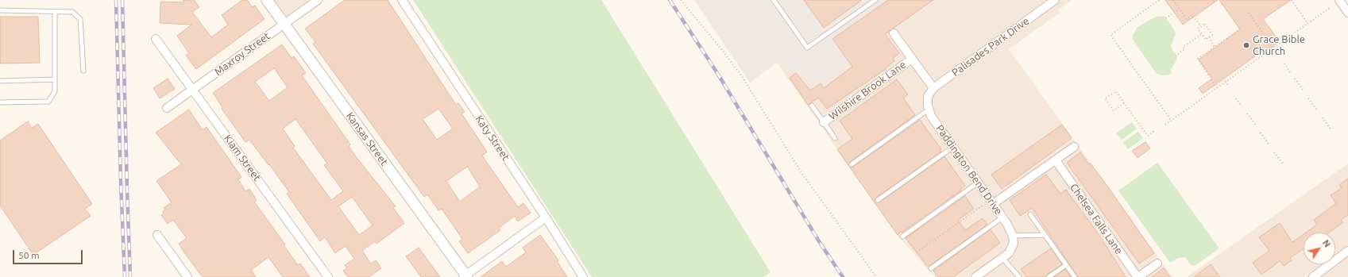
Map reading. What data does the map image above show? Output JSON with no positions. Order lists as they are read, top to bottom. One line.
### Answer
{"streets":{"street":["Palisades Park Drive","Maxroy Street","Wilshire Brook Lane","Katy Street","Kansas Street","Kiam Street","Paddington Bend Drive","Chelsea Falls Lane"]},"crossings":[["Palisades Park Drive","Paddington Bend Drive"],["Maxroy Street","Kansas Street"],["Maxroy Street","Kiam Street"]],"places":["Grace Bible Church"],"scale_bar":"50 m","north":"top right"}
